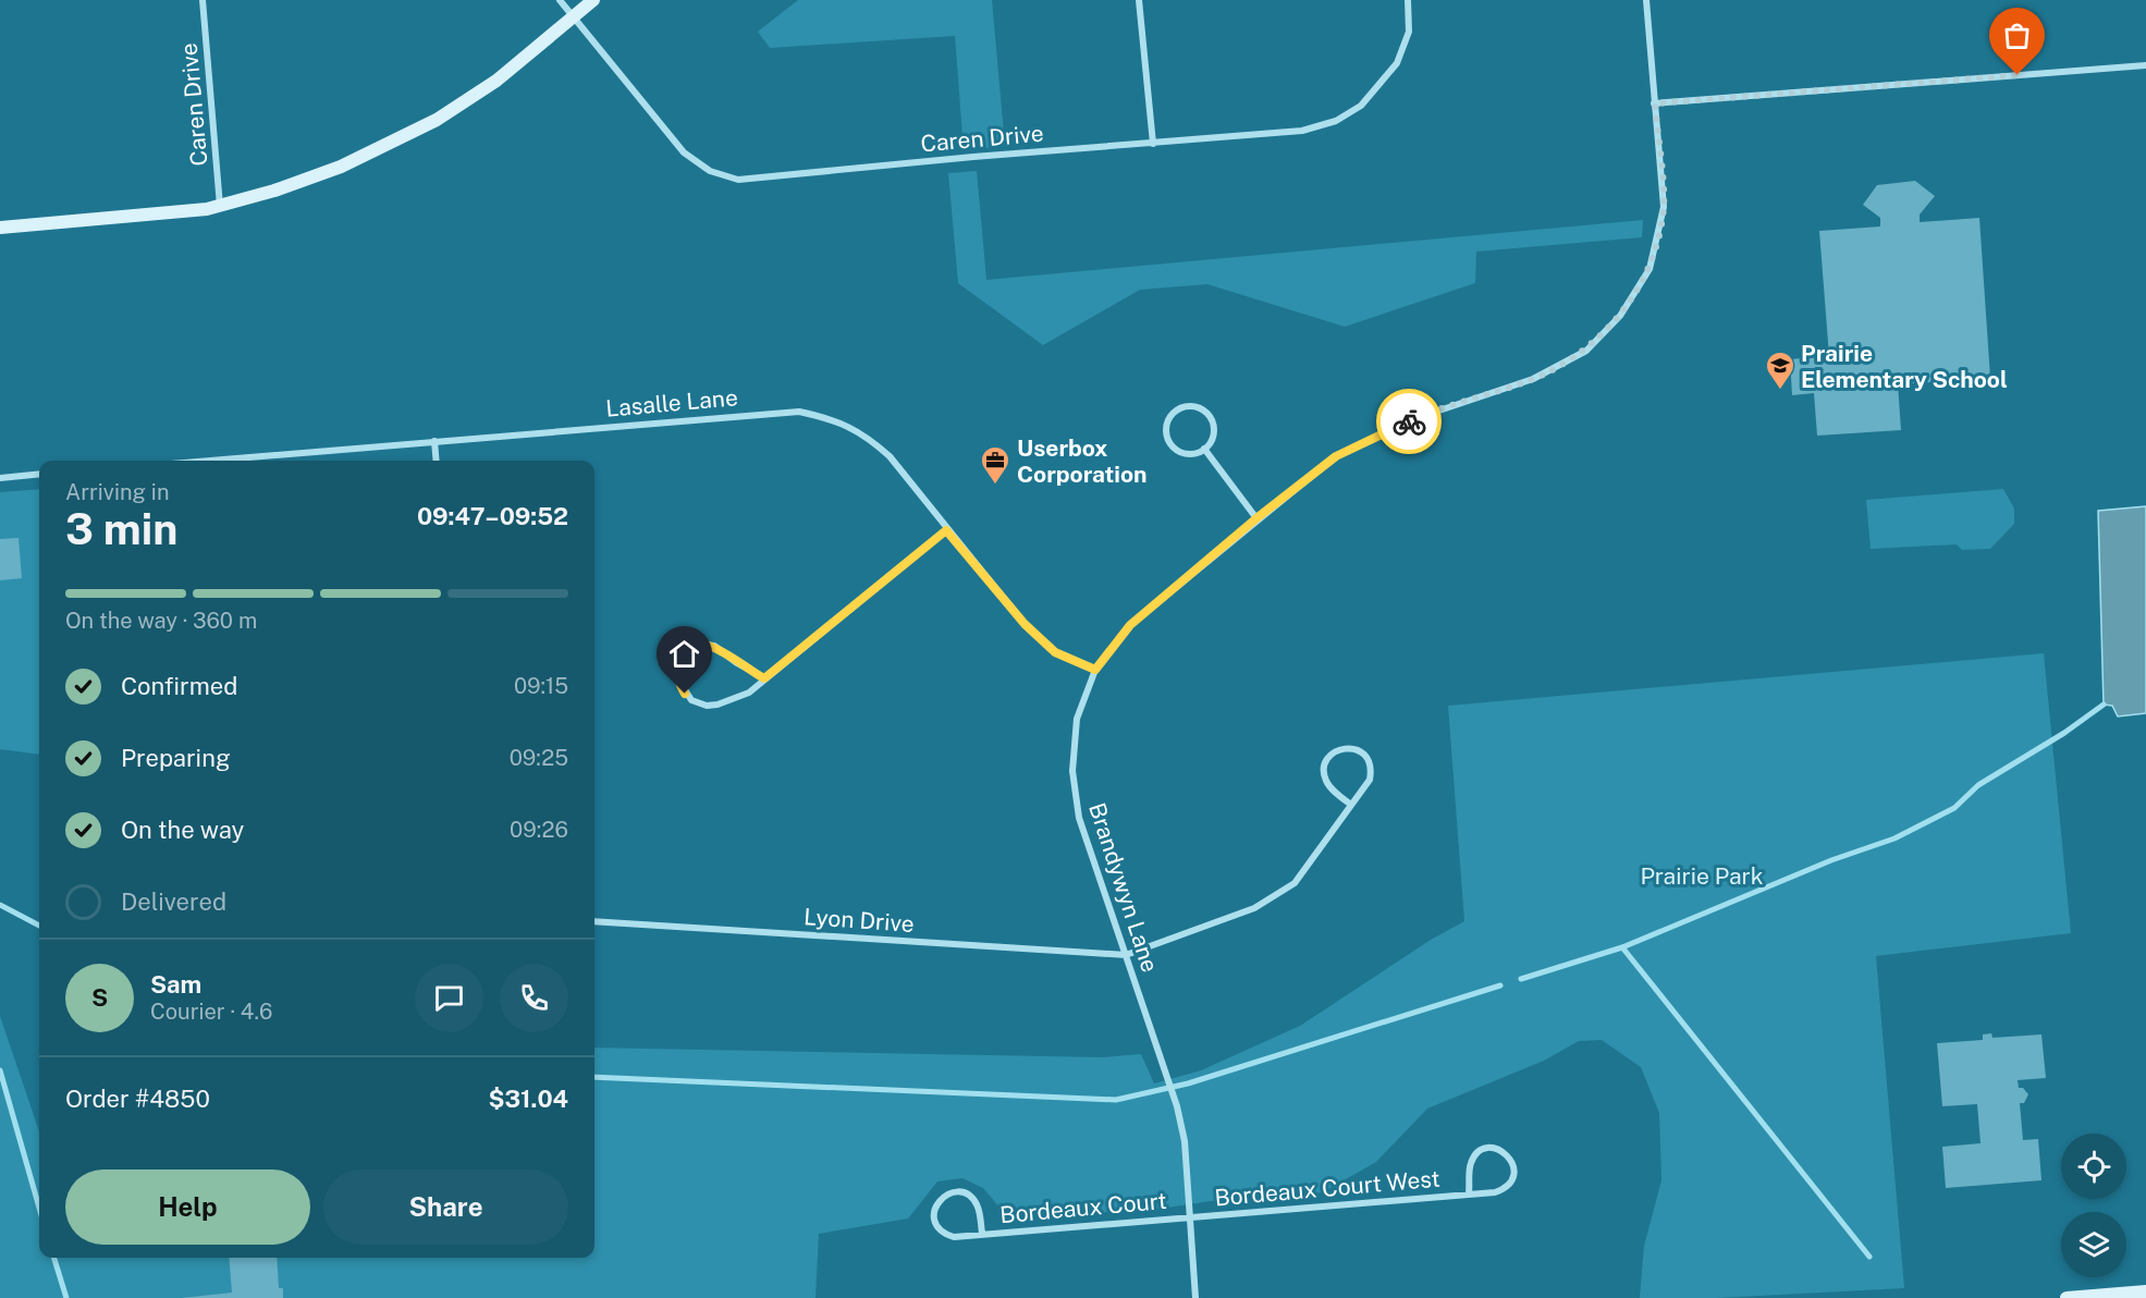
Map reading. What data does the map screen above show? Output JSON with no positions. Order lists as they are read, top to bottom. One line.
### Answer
{"streets":{"street":["Caren Drive","Lasalle Lane","Brandywyn Lane","Lyon Drive","Bordeaux Court West","Bordeaux Court"]},"crossings":[["Lasalle Lane","Brandywyn Lane"],["Brandywyn Lane","Lyon Drive"],["Brandywyn Lane","Bordeaux Court West"],["Brandywyn Lane","Bordeaux Court"],["Bordeaux Court West","Bordeaux Court"]],"parks":["Prairie Park"],"places":{"school or university":["Prairie Elementary School"],"office":["Userbox Corporation"]},"page":{"heading":["3 min","Arriving in","09:47–09:52"],"panel":["Sam","Courier · 4.6","Order #4850","$31.04"],"bar":"On the way · 360 m","list":[["Confirmed","09:15"],["Preparing","09:25"],["On the way","09:26"],"Delivered"],"round":"S","buttons":["Help","Share"]}}
